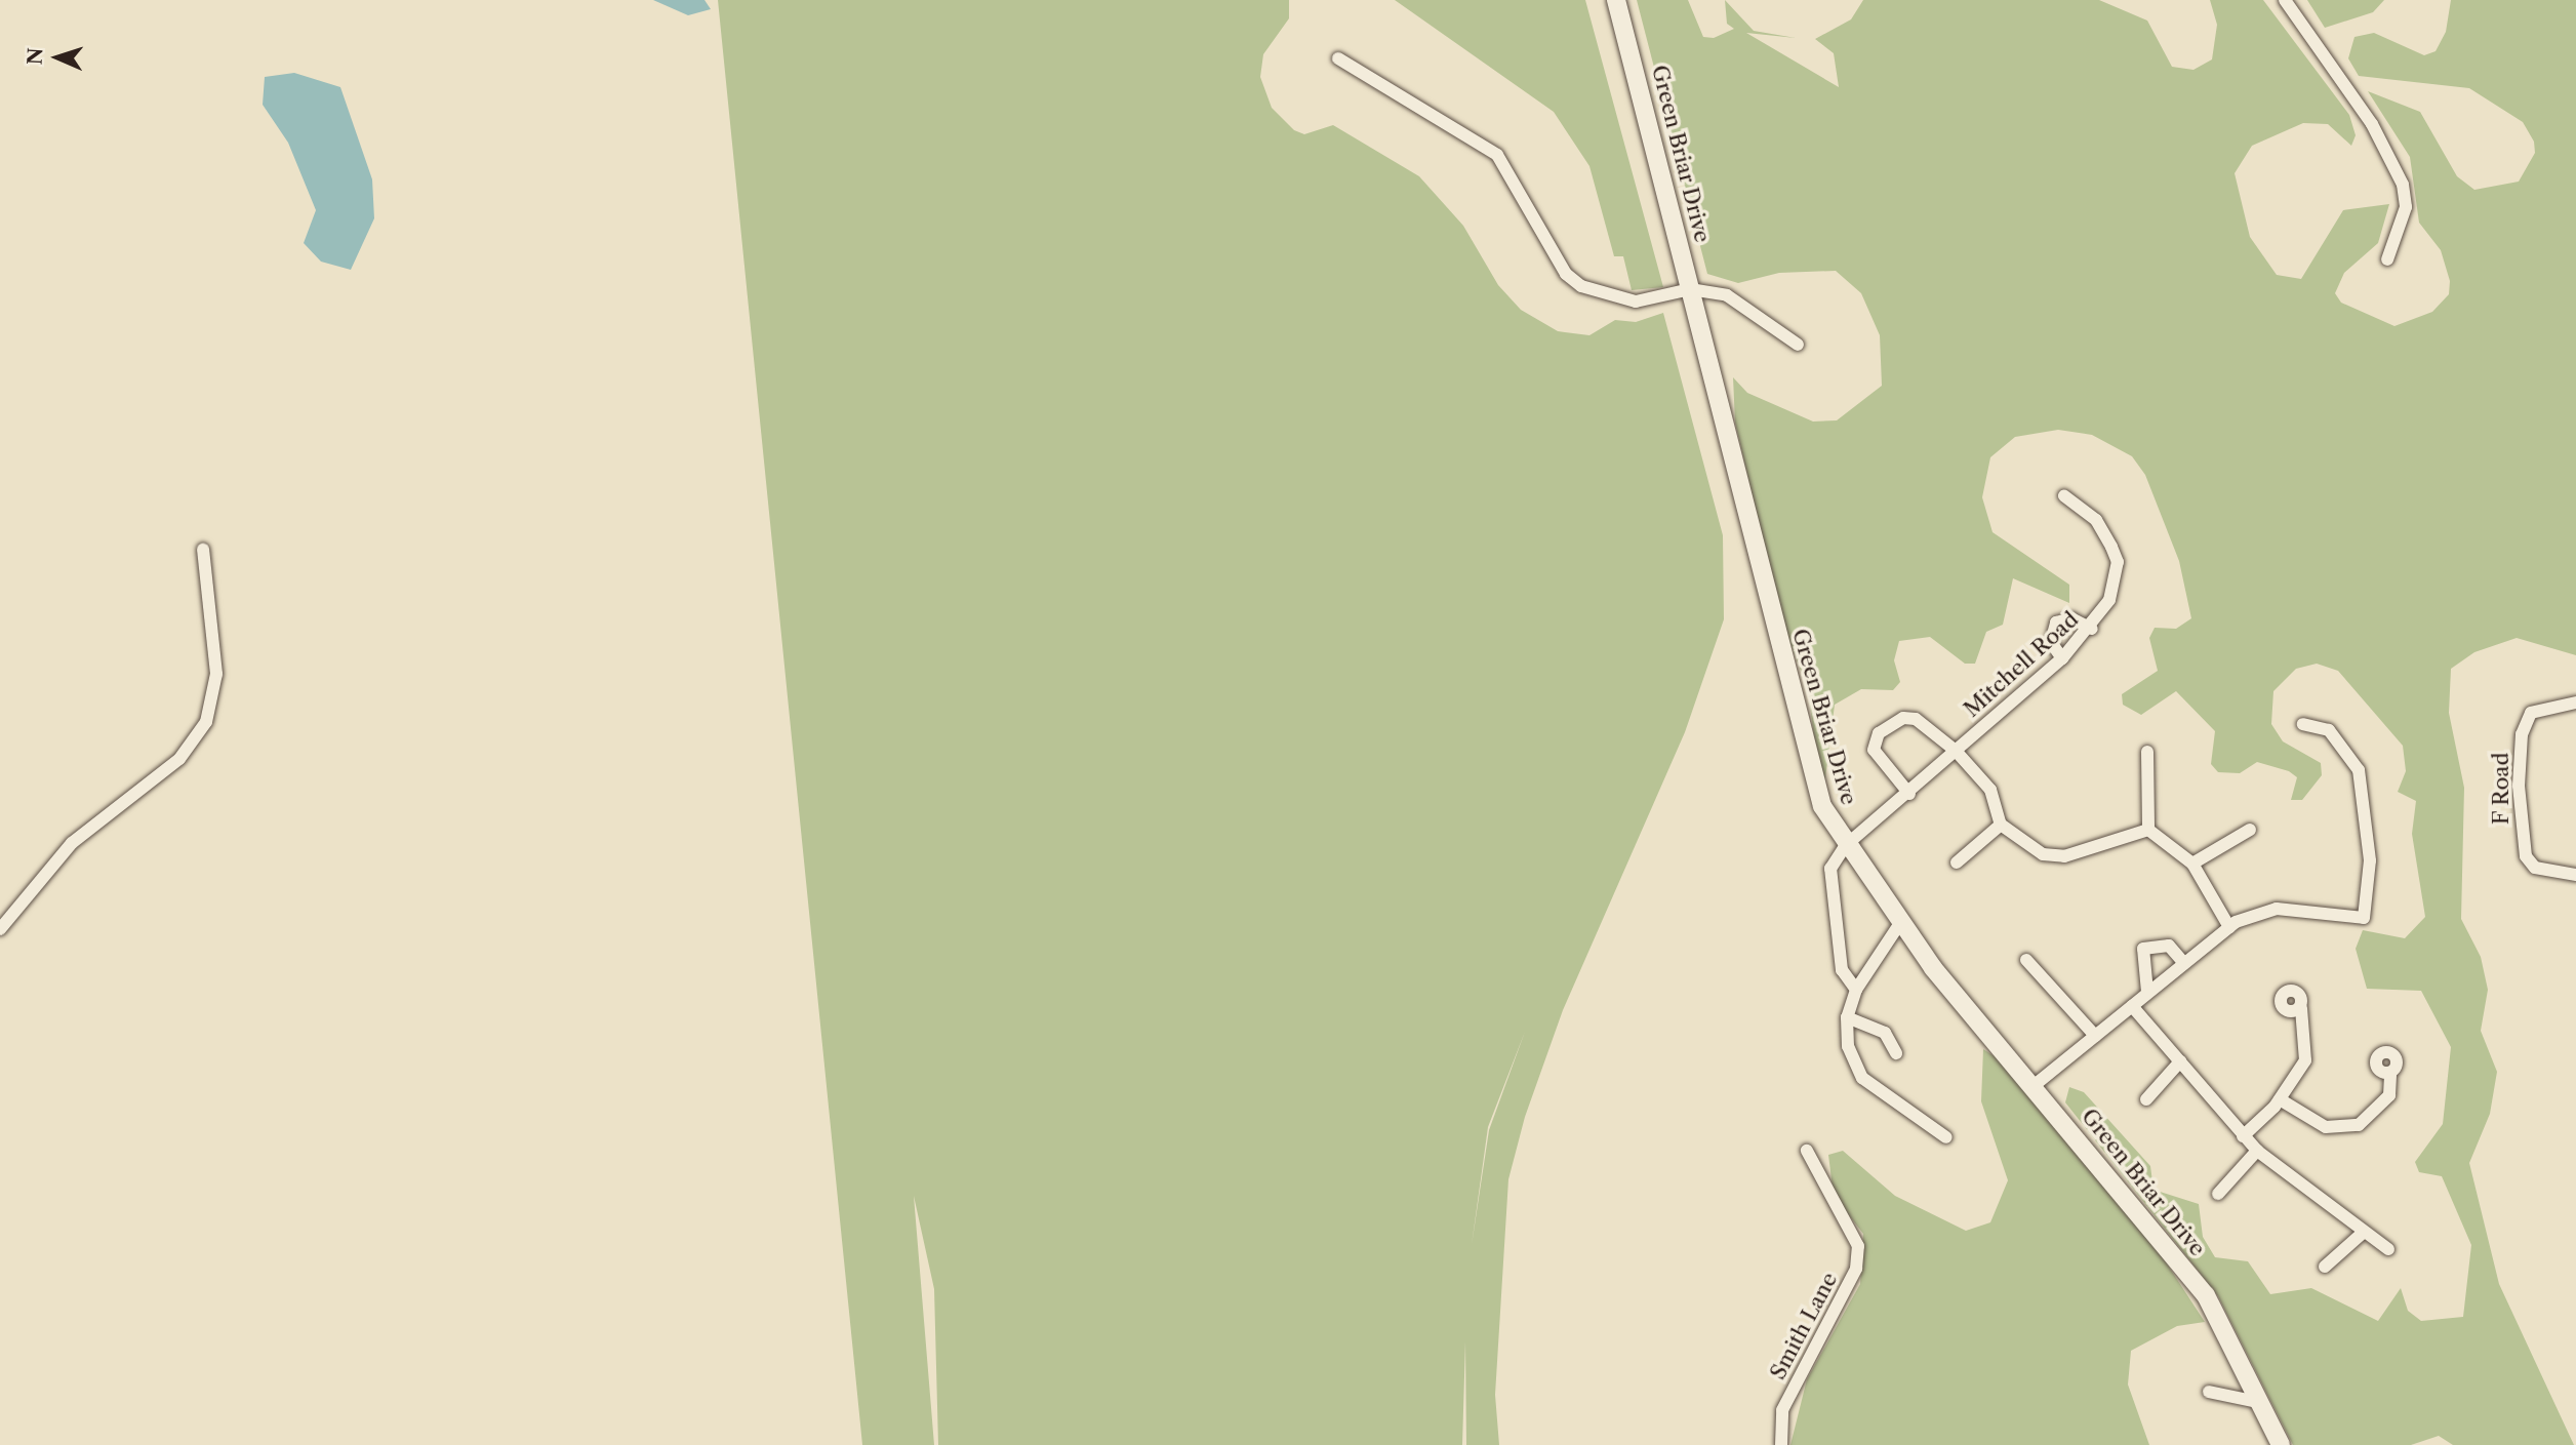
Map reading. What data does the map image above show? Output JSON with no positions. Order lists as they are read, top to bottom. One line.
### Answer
{"streets":{"street":["Green Briar Drive","Mitchell Road","F Road","Smith Lane"]},"crossings":[["Green Briar Drive","Mitchell Road"]],"north":"left"}
